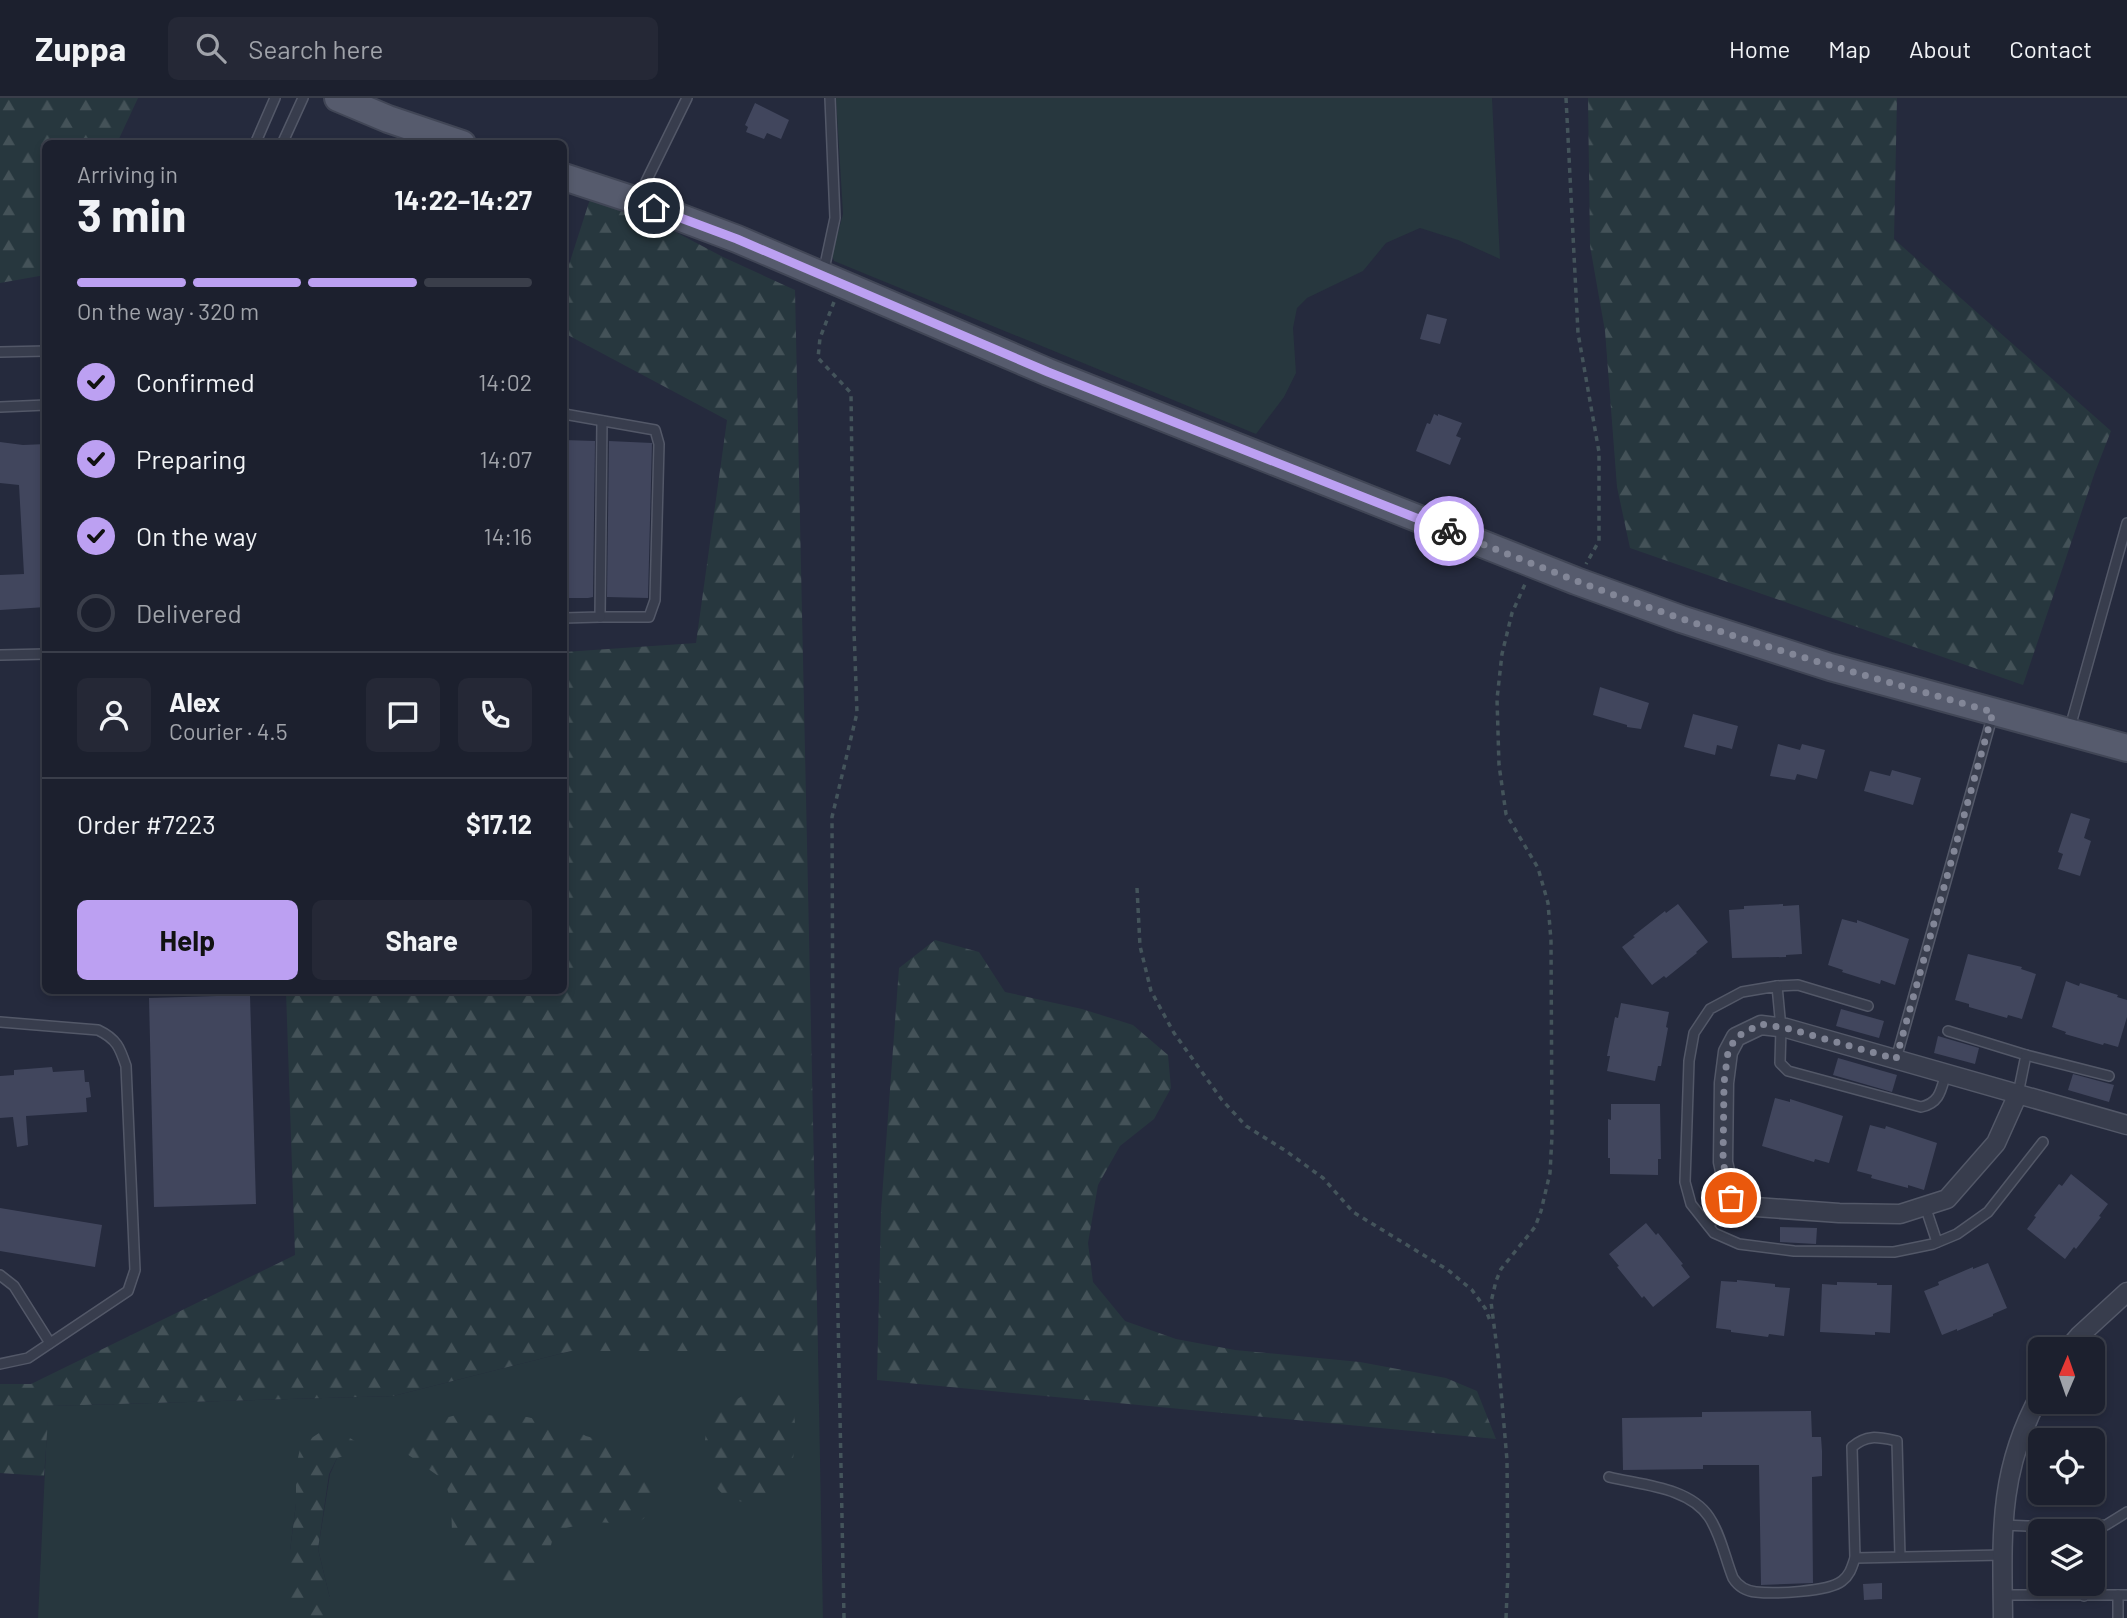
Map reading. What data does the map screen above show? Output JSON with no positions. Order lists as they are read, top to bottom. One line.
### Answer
{"north":"top","page":{"header":"Zuppa","search":"Search here","nav":["Home","Map","About","Contact"],"heading":["3 min","Arriving in","14:22–14:27"],"panel":["Alex","Courier · 4.5","Order #7223","$17.12"],"bar":"On the way · 320 m","list":[["Confirmed","14:02"],["Preparing","14:07"],["On the way","14:16"],"Delivered"],"buttons":["Help","Share"]}}
